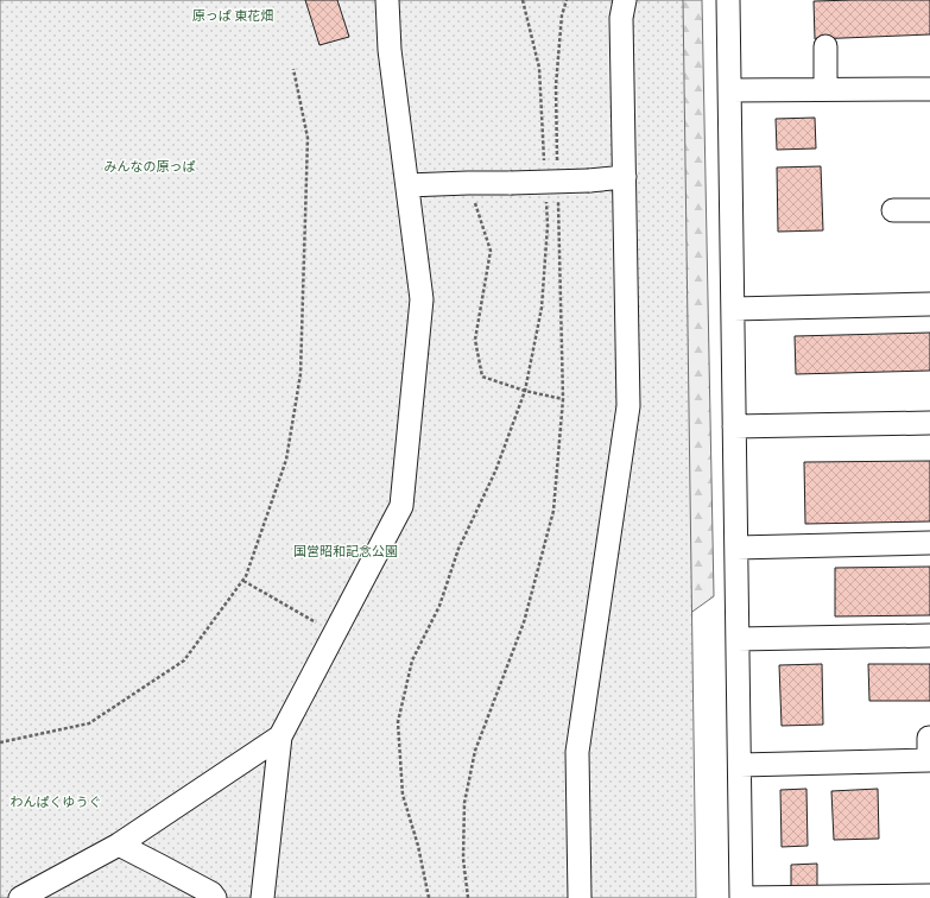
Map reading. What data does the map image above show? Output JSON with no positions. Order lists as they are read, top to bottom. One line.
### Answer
{"parks":["原っぱ 東花畑","みんなの原っぱ","国営昭和記念公園","わんぱくゆうぐ"]}
